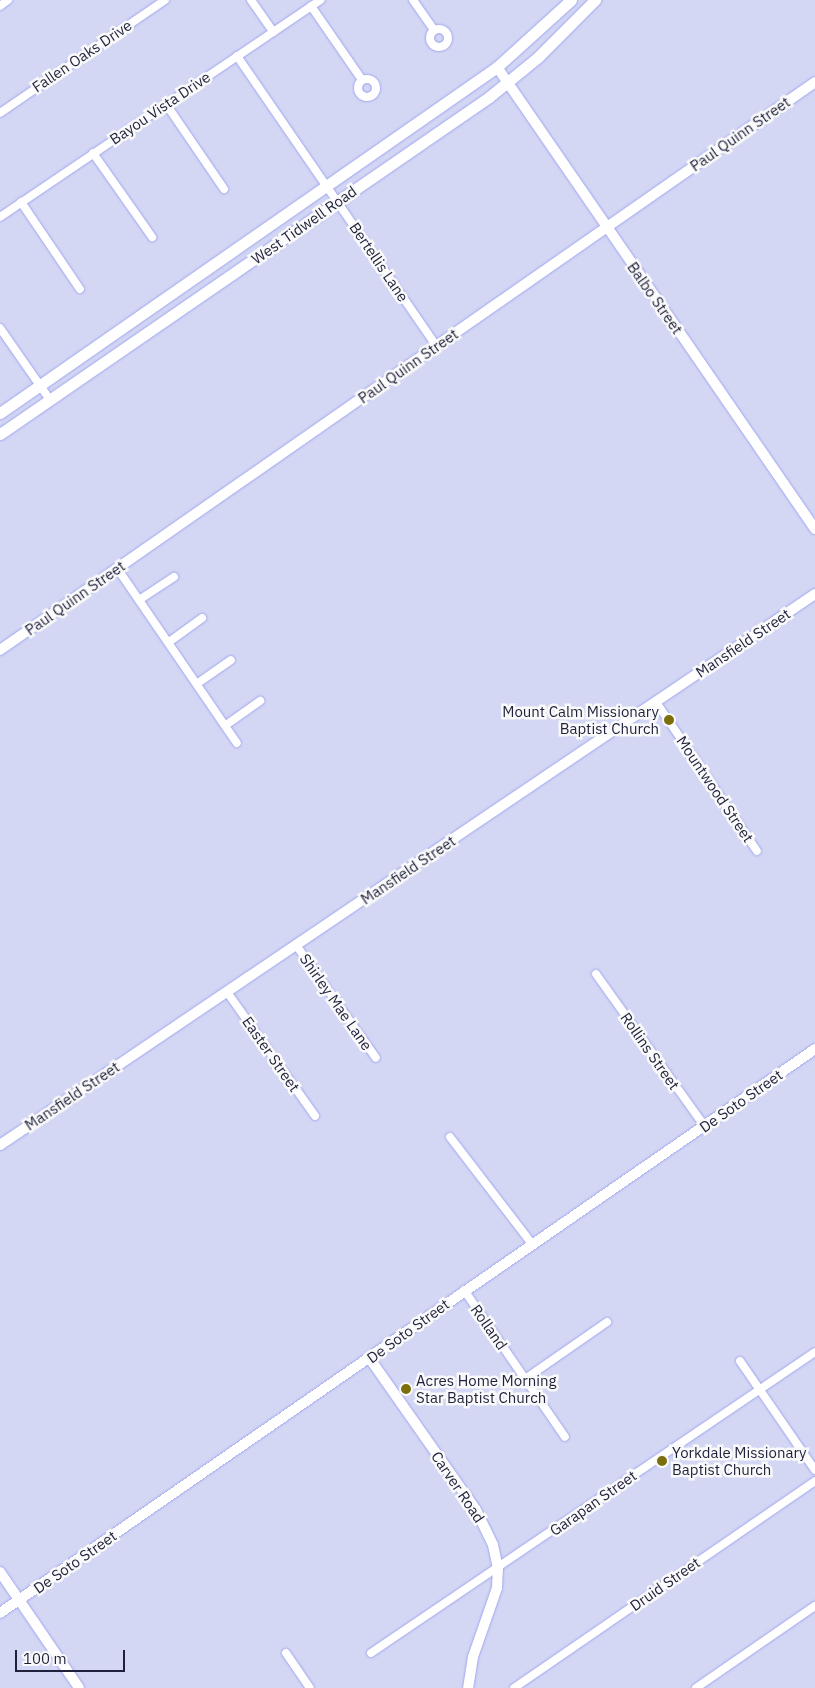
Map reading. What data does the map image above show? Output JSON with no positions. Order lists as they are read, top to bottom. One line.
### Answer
{"streets":{"main road":["West Tidwell Road"],"street":["Fallen Oaks Drive","Bayou Vista Drive","Paul Quinn Street","Bertellis Lane","Balbo Street","Mansfield Street","Mountwood Street","Shirley Mae Lane","Rollins Street","Easter Street","De Soto Street","Rolland","Carver Road","Garapan Street","Druid Street"]},"crossings":[["Bayou Vista Drive","Bertellis Lane"],["Paul Quinn Street","Bertellis Lane"],["Paul Quinn Street","Balbo Street"],["West Tidwell Road","Bertellis Lane"],["West Tidwell Road","Balbo Street"],["Mansfield Street","Mountwood Street"],["Mansfield Street","Shirley Mae Lane"],["Mansfield Street","Easter Street"],["Rollins Street","De Soto Street"],["De Soto Street","Rolland"],["De Soto Street","Carver Road"],["Carver Road","Garapan Street"]],"places":["Mount Calm Missionary Baptist Church","Acres Home Morning Star Baptist Church","Yorkdale Missionary Baptist Church"],"scale_bar":"100 m"}
